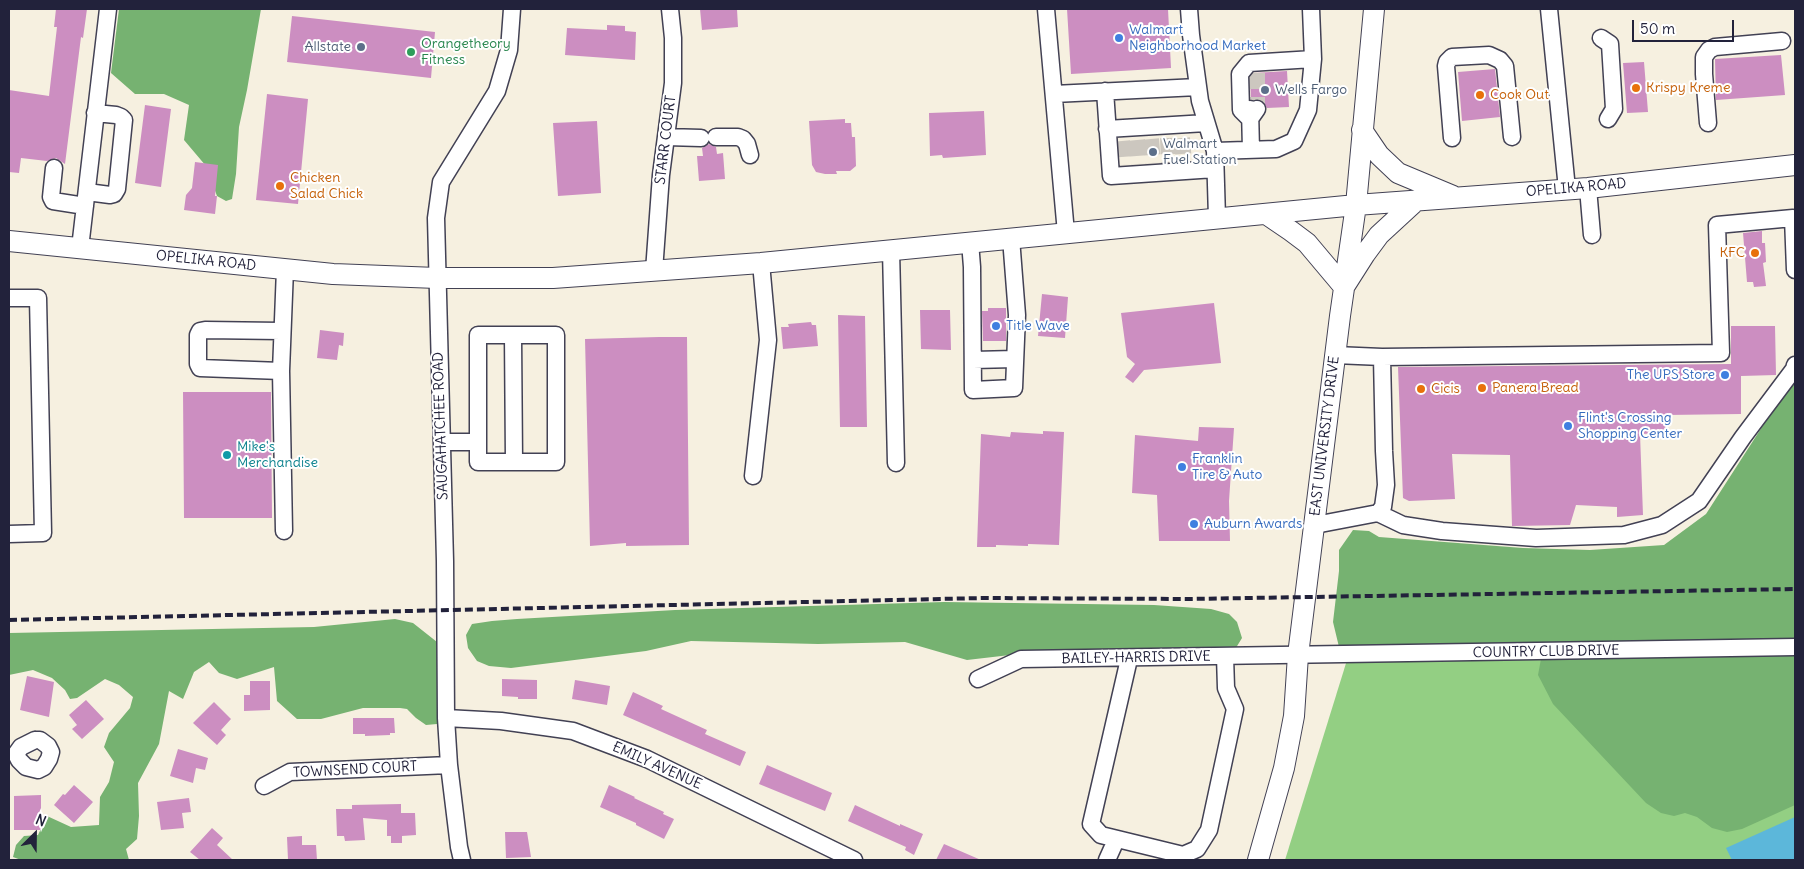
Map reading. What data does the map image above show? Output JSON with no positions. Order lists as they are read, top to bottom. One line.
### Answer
{"streets":{"main road":["OPELIKA ROAD","EAST UNIVERSITY DRIVE"],"street":["STARR COURT","SAUGAHATCHEE ROAD","COUNTRY CLUB DRIVE","BAILEY-HARRIS DRIVE","EMILY AVENUE","TOWNSEND COURT"]},"crossings":[["STARR COURT","OPELIKA ROAD"],["OPELIKA ROAD","SAUGAHATCHEE ROAD"],["OPELIKA ROAD","EAST UNIVERSITY DRIVE"],["SAUGAHATCHEE ROAD","EMILY AVENUE"],["SAUGAHATCHEE ROAD","TOWNSEND COURT"],["EAST UNIVERSITY DRIVE","COUNTRY CLUB DRIVE"],["EAST UNIVERSITY DRIVE","BAILEY-HARRIS DRIVE"],["COUNTRY CLUB DRIVE","BAILEY-HARRIS DRIVE"]],"places":["Walmart Neighborhood Market","Allstate","Orangetheory Fitness","Krispy Kreme","Wells Fargo","Cook Out","Walmart Fuel Station","Chicken Salad Chick","KFC","Title Wave","The UPS Store","Panera Bread","Cicis","Flint's Crossing Shopping Center","Mike's Merchandise","Franklin Tire & Auto","Auburn Awards"],"scale_bar":"50 m","north":"top right"}
